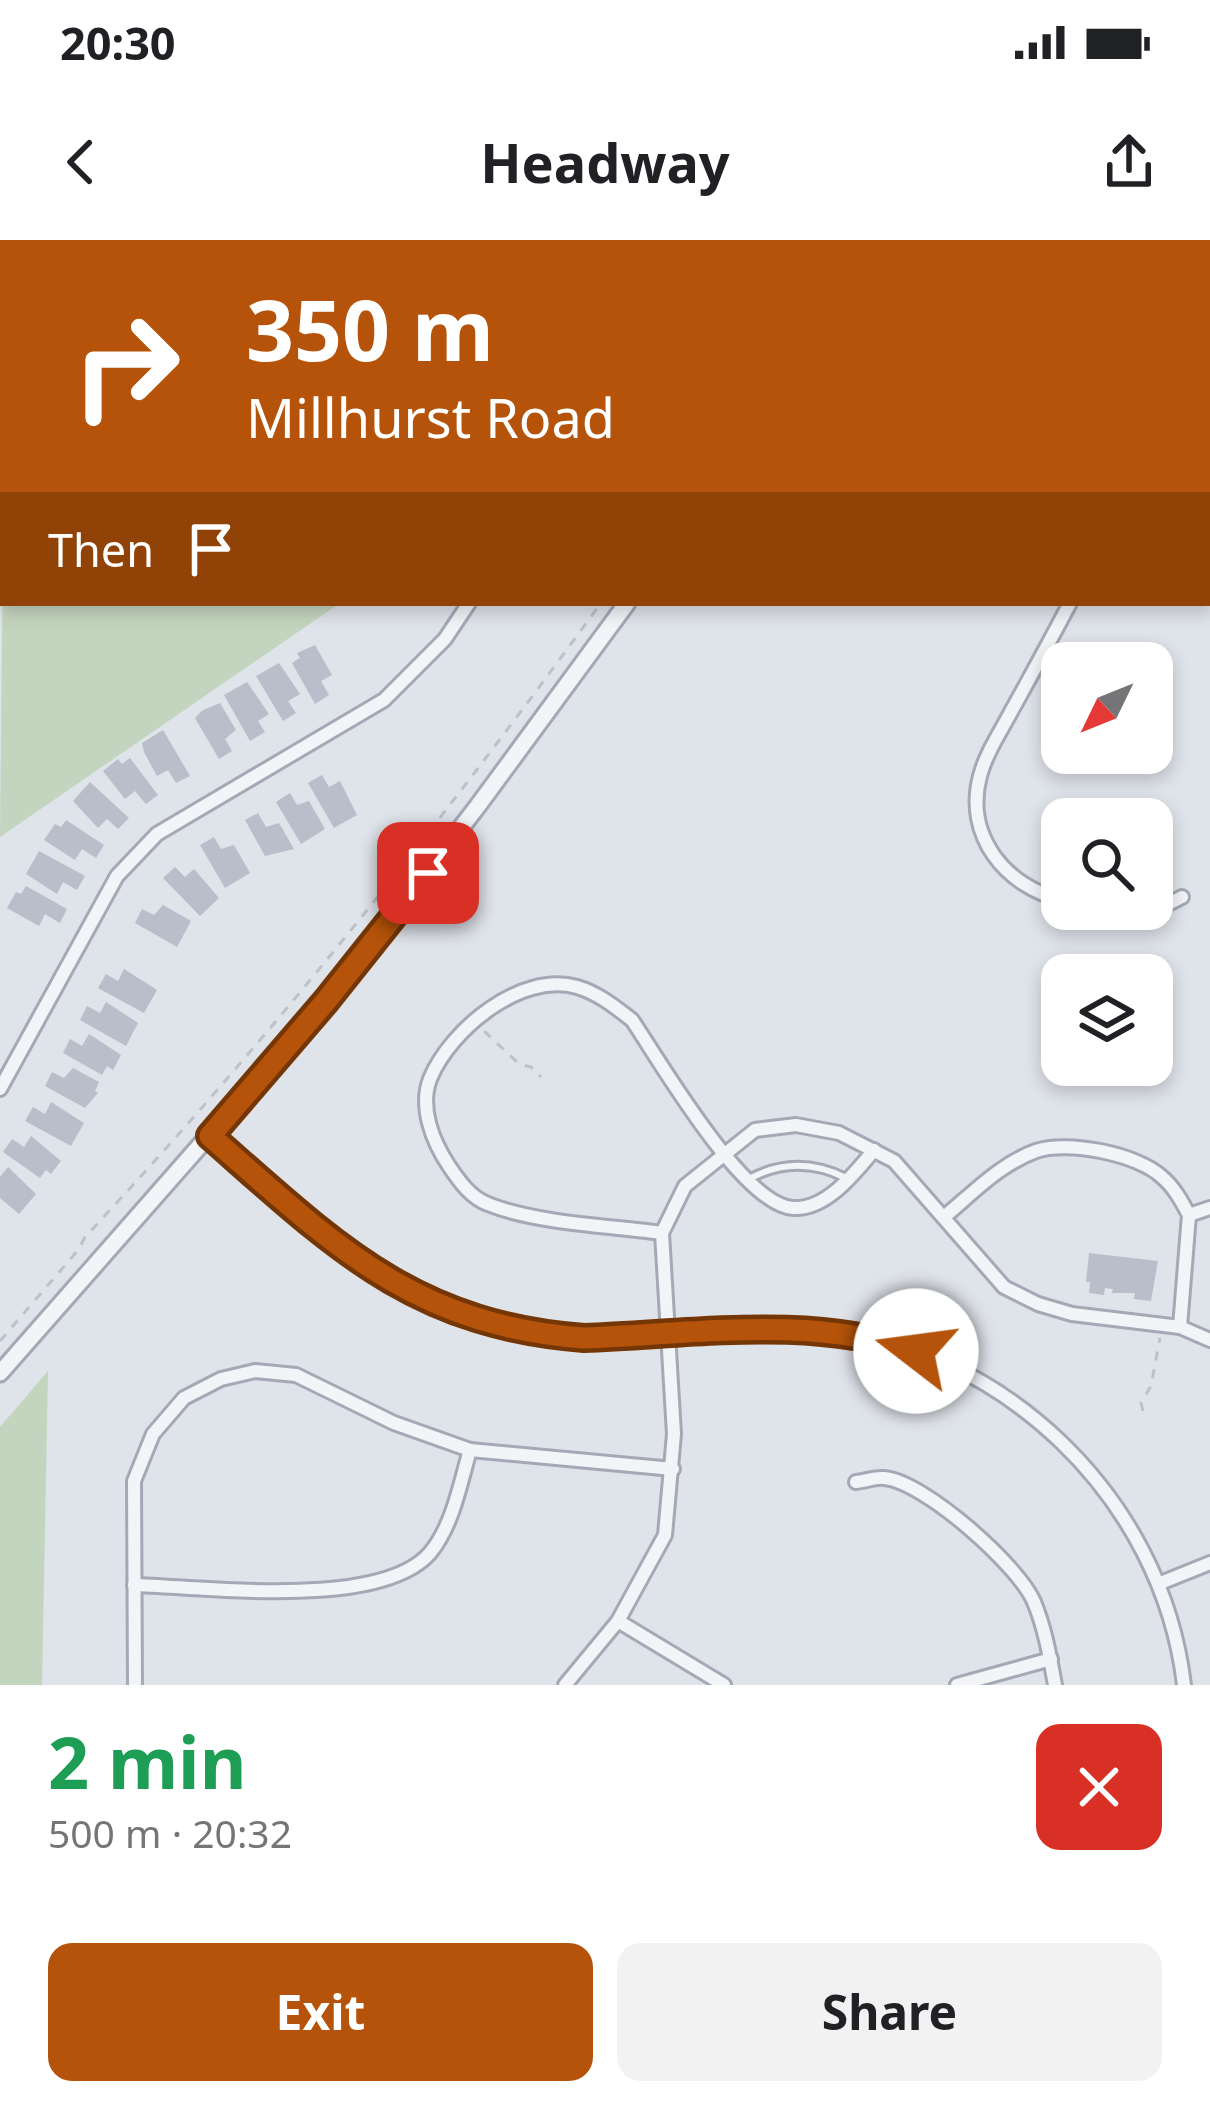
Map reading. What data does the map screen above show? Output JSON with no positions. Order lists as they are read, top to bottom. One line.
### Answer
{"north":"bottom left","page":{"status":"20:30","header":"Headway","turn":["350 m","Millhurst Road"],"then":"Then","heading":["2 min","500 m · 20:32"],"buttons":["Exit","Share"]}}
